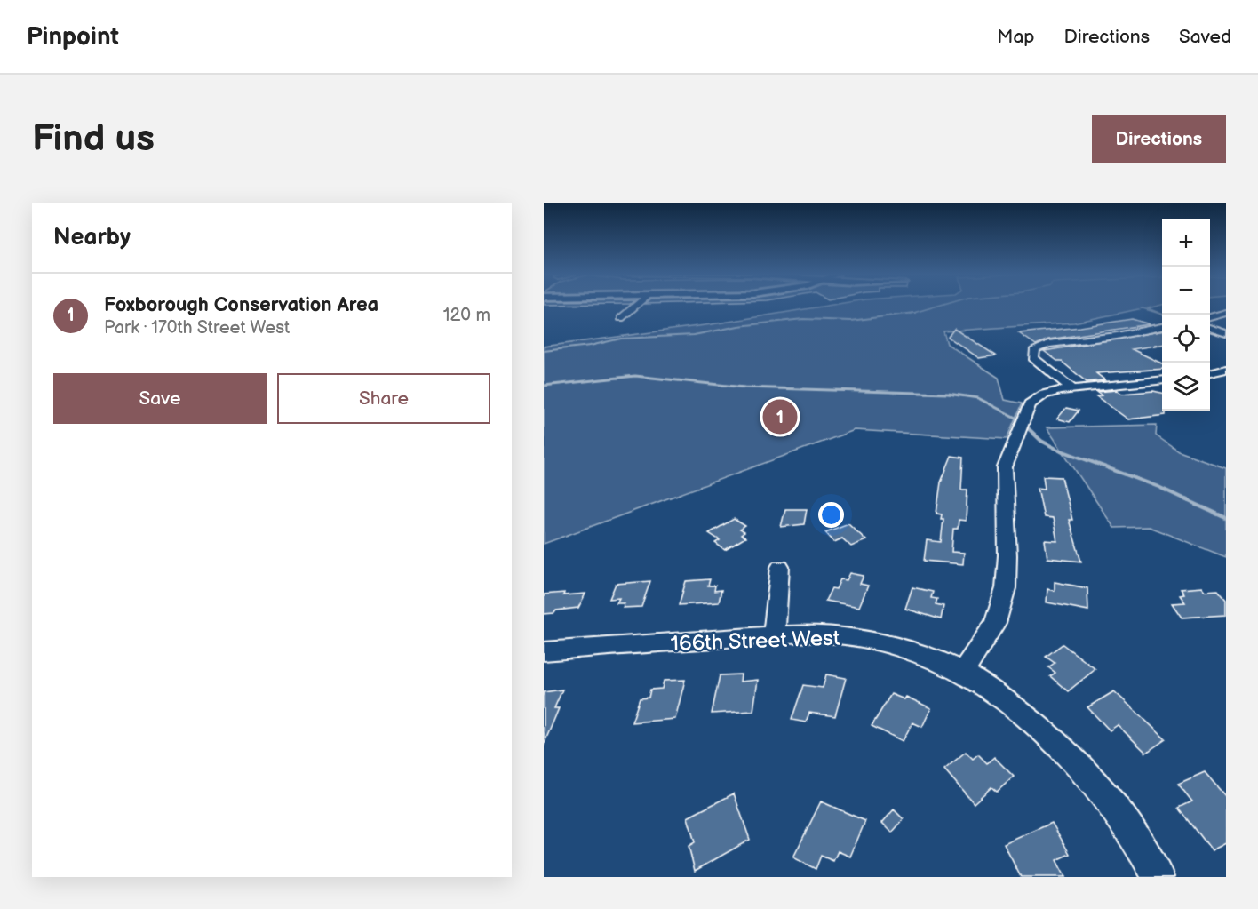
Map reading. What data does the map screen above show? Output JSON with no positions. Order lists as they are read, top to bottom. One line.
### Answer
{"streets":{"street":["166th Street West"]},"page":{"header":"Pinpoint","nav":["Map","Directions","Saved"],"buttons":["Directions",["Save","Share"]],"title":"Find us","heading":"Nearby","map_buttons":["+","−"],"list":[{"mark":"1","name":"Foxborough Conservation Area","note":"Park · 170th Street West","value":"120 m"}],"pins":"1"}}
